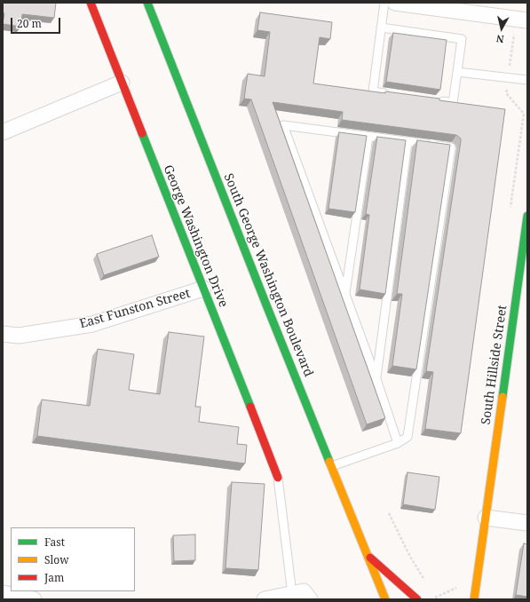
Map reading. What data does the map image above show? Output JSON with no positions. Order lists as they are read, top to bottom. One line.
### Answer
{"streets":{"street":["George Washington Drive","South George Washington Boulevard","East Funston Street","South Hillside Street"]},"crossings":[["George Washington Drive","East Funston Street"]],"legend":["Fast","Slow","Jam"],"scale_bar":"20 m","north":"bottom"}
